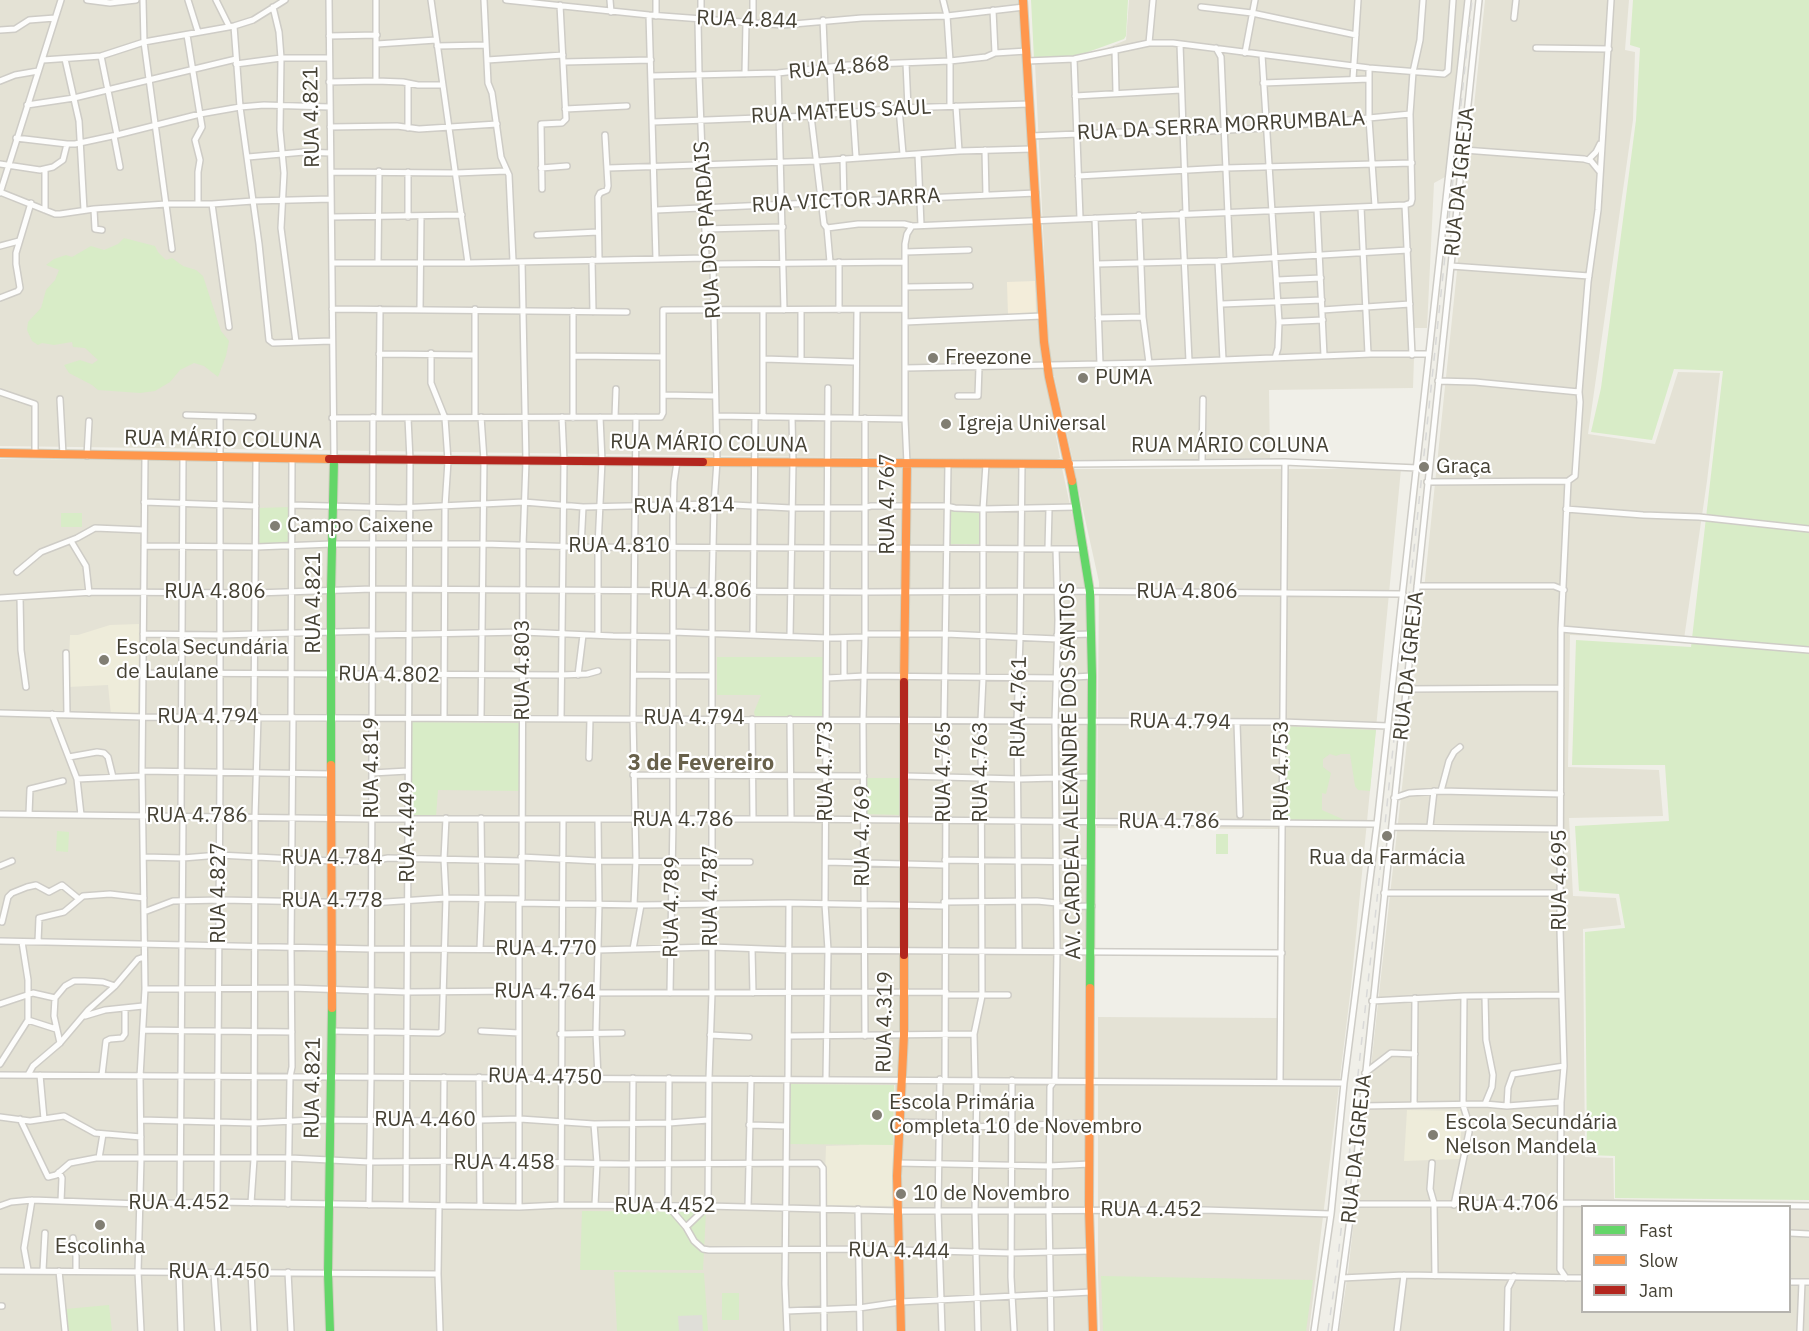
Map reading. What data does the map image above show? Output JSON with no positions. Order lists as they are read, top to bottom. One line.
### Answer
{"streets":{"street":["RUA 4.844","RUA 4.868","RUA MATEUS SAUL","RUA 4.821","RUA DA SERRA MORRUMBALA","RUA DA IGREJA","RUA VICTOR JARRA","RUA DOS PARDAIS","RUA MÁRIO COLUNA","RUA 4.767","RUA 4.814","RUA 4.810","RUA 4.806","RUA 4.803","RUA 4.802","RUA 4.761","RUA 4.794","RUA 4.819","RUA 4.773","AV. CARDEAL ALEXANDRE DOS SANTOS","RUA 4.753","RUA 4.765","RUA 4.763","RUA 4.786","RUA 4.449","RUA 4.769","RUA 4.784","RUA 4.695","RUA 4.827","RUA 4.787","RUA 4.778","RUA 4.789","RUA 4.770","RUA 4.764","RUA 4.319","RUA 4.4750","RUA 4.460","RUA 4.458","RUA 4.452","RUA 4.706","RUA 4.444","RUA 4.450"]},"crossings":[["RUA 4.844","RUA DOS PARDAIS"],["RUA 4.844","AV. CARDEAL ALEXANDRE DOS SANTOS"],["RUA 4.868","RUA DOS PARDAIS"],["RUA 4.868","AV. CARDEAL ALEXANDRE DOS SANTOS"],["RUA MATEUS SAUL","RUA DOS PARDAIS"],["RUA MATEUS SAUL","AV. CARDEAL ALEXANDRE DOS SANTOS"],["RUA 4.821","RUA MÁRIO COLUNA"],["RUA 4.821","RUA 4.814"],["RUA 4.821","RUA 4.810"],["RUA 4.821","RUA 4.806"],["RUA 4.821","RUA 4.802"],["RUA 4.821","RUA 4.794"],["RUA 4.821","RUA 4.786"],["RUA 4.821","RUA 4.784"],["RUA 4.821","RUA 4.778"],["RUA 4.821","RUA 4.770"],["RUA 4.821","RUA 4.764"],["RUA 4.821","RUA 4.4750"],["RUA 4.821","RUA 4.460"],["RUA 4.821","RUA 4.458"],["RUA 4.821","RUA 4.452"],["RUA 4.821","RUA 4.450"],["RUA DA SERRA MORRUMBALA","AV. CARDEAL ALEXANDRE DOS SANTOS"],["RUA DA IGREJA","RUA MÁRIO COLUNA"],["RUA DA IGREJA","RUA 4.806"],["RUA DA IGREJA","RUA 4.794"],["RUA DA IGREJA","RUA 4.786"],["RUA DA IGREJA","RUA 4.4750"],["RUA DA IGREJA","RUA 4.452"],["RUA DA IGREJA","RUA 4.706"],["RUA VICTOR JARRA","RUA DOS PARDAIS"],["RUA VICTOR JARRA","AV. CARDEAL ALEXANDRE DOS SANTOS"],["RUA DOS PARDAIS","RUA MÁRIO COLUNA"],["RUA DOS PARDAIS","RUA 4.787"],["RUA MÁRIO COLUNA","RUA 4.767"],["RUA MÁRIO COLUNA","RUA 4.803"],["RUA MÁRIO COLUNA","RUA 4.761"],["RUA MÁRIO COLUNA","RUA 4.819"],["RUA MÁRIO COLUNA","RUA 4.773"],["RUA MÁRIO COLUNA","AV. CARDEAL ALEXANDRE DOS SANTOS"],["RUA MÁRIO COLUNA","RUA 4.753"],["RUA MÁRIO COLUNA","RUA 4.765"],["RUA MÁRIO COLUNA","RUA 4.763"],["RUA MÁRIO COLUNA","RUA 4.449"],["RUA MÁRIO COLUNA","RUA 4.769"],["RUA MÁRIO COLUNA","RUA 4.827"],["RUA MÁRIO COLUNA","RUA 4.787"],["RUA MÁRIO COLUNA","RUA 4.789"],["RUA 4.767","RUA 4.814"],["RUA 4.767","RUA 4.810"],["RUA 4.767","RUA 4.806"],["RUA 4.767","RUA 4.794"],["RUA 4.767","RUA 4.319"],["RUA 4.814","RUA 4.803"],["RUA 4.814","RUA 4.761"],["RUA 4.814","RUA 4.819"],["RUA 4.814","RUA 4.773"],["RUA 4.814","AV. CARDEAL ALEXANDRE DOS SANTOS"],["RUA 4.814","RUA 4.765"],["RUA 4.814","RUA 4.763"],["RUA 4.814","RUA 4.449"],["RUA 4.814","RUA 4.769"],["RUA 4.814","RUA 4.787"],["RUA 4.814","RUA 4.789"],["RUA 4.810","RUA 4.803"],["RUA 4.810","RUA 4.761"],["RUA 4.810","RUA 4.819"],["RUA 4.810","RUA 4.773"],["RUA 4.810","AV. CARDEAL ALEXANDRE DOS SANTOS"],["RUA 4.810","RUA 4.765"],["RUA 4.810","RUA 4.763"],["RUA 4.810","RUA 4.449"],["RUA 4.810","RUA 4.769"],["RUA 4.810","RUA 4.827"],["RUA 4.810","RUA 4.787"],["RUA 4.810","RUA 4.789"],["RUA 4.806","RUA 4.803"],["RUA 4.806","RUA 4.761"],["RUA 4.806","RUA 4.819"],["RUA 4.806","RUA 4.773"],["RUA 4.806","AV. CARDEAL ALEXANDRE DOS SANTOS"],["RUA 4.806","RUA 4.753"],["RUA 4.806","RUA 4.765"],["RUA 4.806","RUA 4.763"],["RUA 4.806","RUA 4.449"],["RUA 4.806","RUA 4.769"],["RUA 4.806","RUA 4.827"],["RUA 4.806","RUA 4.787"],["RUA 4.806","RUA 4.789"],["RUA 4.803","RUA 4.802"],["RUA 4.803","RUA 4.794"],["RUA 4.803","RUA 4.786"],["RUA 4.803","RUA 4.784"],["RUA 4.803","RUA 4.778"],["RUA 4.803","RUA 4.770"],["RUA 4.803","RUA 4.764"],["RUA 4.803","RUA 4.4750"],["RUA 4.803","RUA 4.460"],["RUA 4.803","RUA 4.458"],["RUA 4.803","RUA 4.452"],["RUA 4.802","RUA 4.819"],["RUA 4.802","RUA 4.449"],["RUA 4.802","RUA 4.827"],["RUA 4.761","RUA 4.794"],["RUA 4.761","RUA 4.786"],["RUA 4.761","RUA 4.778"],["RUA 4.761","RUA 4.770"],["RUA 4.794","RUA 4.819"],["RUA 4.794","RUA 4.773"],["RUA 4.794","AV. CARDEAL ALEXANDRE DOS SANTOS"],["RUA 4.794","RUA 4.753"],["RUA 4.794","RUA 4.765"],["RUA 4.794","RUA 4.763"],["RUA 4.794","RUA 4.449"],["RUA 4.794","RUA 4.769"],["RUA 4.794","RUA 4.827"],["RUA 4.794","RUA 4.787"],["RUA 4.794","RUA 4.789"],["RUA 4.819","RUA 4.786"],["RUA 4.819","RUA 4.784"],["RUA 4.819","RUA 4.778"],["RUA 4.819","RUA 4.770"],["RUA 4.819","RUA 4.764"],["RUA 4.819","RUA 4.4750"],["RUA 4.819","RUA 4.460"],["RUA 4.819","RUA 4.458"],["RUA 4.819","RUA 4.452"],["RUA 4.773","RUA 4.786"],["RUA 4.773","RUA 4.778"],["RUA 4.773","RUA 4.770"],["RUA 4.773","RUA 4.764"],["RUA 4.773","RUA 4.4750"],["AV. CARDEAL ALEXANDRE DOS SANTOS","RUA 4.786"],["AV. CARDEAL ALEXANDRE DOS SANTOS","RUA 4.778"],["AV. CARDEAL ALEXANDRE DOS SANTOS","RUA 4.770"],["AV. CARDEAL ALEXANDRE DOS SANTOS","RUA 4.4750"],["AV. CARDEAL ALEXANDRE DOS SANTOS","RUA 4.452"],["AV. CARDEAL ALEXANDRE DOS SANTOS","RUA 4.444"],["RUA 4.753","RUA 4.786"],["RUA 4.753","RUA 4.770"],["RUA 4.753","RUA 4.4750"],["RUA 4.765","RUA 4.786"],["RUA 4.765","RUA 4.778"],["RUA 4.765","RUA 4.770"],["RUA 4.765","RUA 4.764"],["RUA 4.765","RUA 4.4750"],["RUA 4.765","RUA 4.452"],["RUA 4.765","RUA 4.444"],["RUA 4.763","RUA 4.786"],["RUA 4.763","RUA 4.778"],["RUA 4.763","RUA 4.770"],["RUA 4.763","RUA 4.764"],["RUA 4.763","RUA 4.4750"],["RUA 4.763","RUA 4.452"],["RUA 4.763","RUA 4.444"],["RUA 4.786","RUA 4.449"],["RUA 4.786","RUA 4.769"],["RUA 4.786","RUA 4.827"],["RUA 4.786","RUA 4.787"],["RUA 4.786","RUA 4.789"],["RUA 4.786","RUA 4.319"],["RUA 4.449","RUA 4.784"],["RUA 4.449","RUA 4.778"],["RUA 4.449","RUA 4.770"],["RUA 4.449","RUA 4.764"],["RUA 4.449","RUA 4.4750"],["RUA 4.449","RUA 4.460"],["RUA 4.449","RUA 4.458"],["RUA 4.449","RUA 4.452"],["RUA 4.769","RUA 4.778"],["RUA 4.769","RUA 4.770"],["RUA 4.769","RUA 4.764"],["RUA 4.784","RUA 4.827"],["RUA 4.784","RUA 4.787"],["RUA 4.784","RUA 4.789"],["RUA 4.695","RUA 4.706"],["RUA 4.827","RUA 4.778"],["RUA 4.827","RUA 4.770"],["RUA 4.827","RUA 4.764"],["RUA 4.827","RUA 4.4750"],["RUA 4.827","RUA 4.460"],["RUA 4.827","RUA 4.458"],["RUA 4.827","RUA 4.452"],["RUA 4.787","RUA 4.778"],["RUA 4.787","RUA 4.770"],["RUA 4.787","RUA 4.764"],["RUA 4.787","RUA 4.4750"],["RUA 4.787","RUA 4.460"],["RUA 4.787","RUA 4.458"],["RUA 4.787","RUA 4.452"],["RUA 4.778","RUA 4.789"],["RUA 4.778","RUA 4.319"],["RUA 4.789","RUA 4.770"],["RUA 4.789","RUA 4.764"],["RUA 4.770","RUA 4.319"],["RUA 4.764","RUA 4.319"],["RUA 4.319","RUA 4.4750"],["RUA 4.319","RUA 4.452"],["RUA 4.319","RUA 4.444"],["RUA 4.458","RUA 4.452"]],"districts":["3 de Fevereiro"],"places":["Freezone","PUMA","Igreja Universal","Graça","Campo Caixene","Escola Secundária de Laulane","Rua da Farmácia","Escola Primária Completa 10 de Novembro","Escola Secundária Nelson Mandela","10 de Novembro","Escolinha"],"legend":["Fast","Slow","Jam"]}
